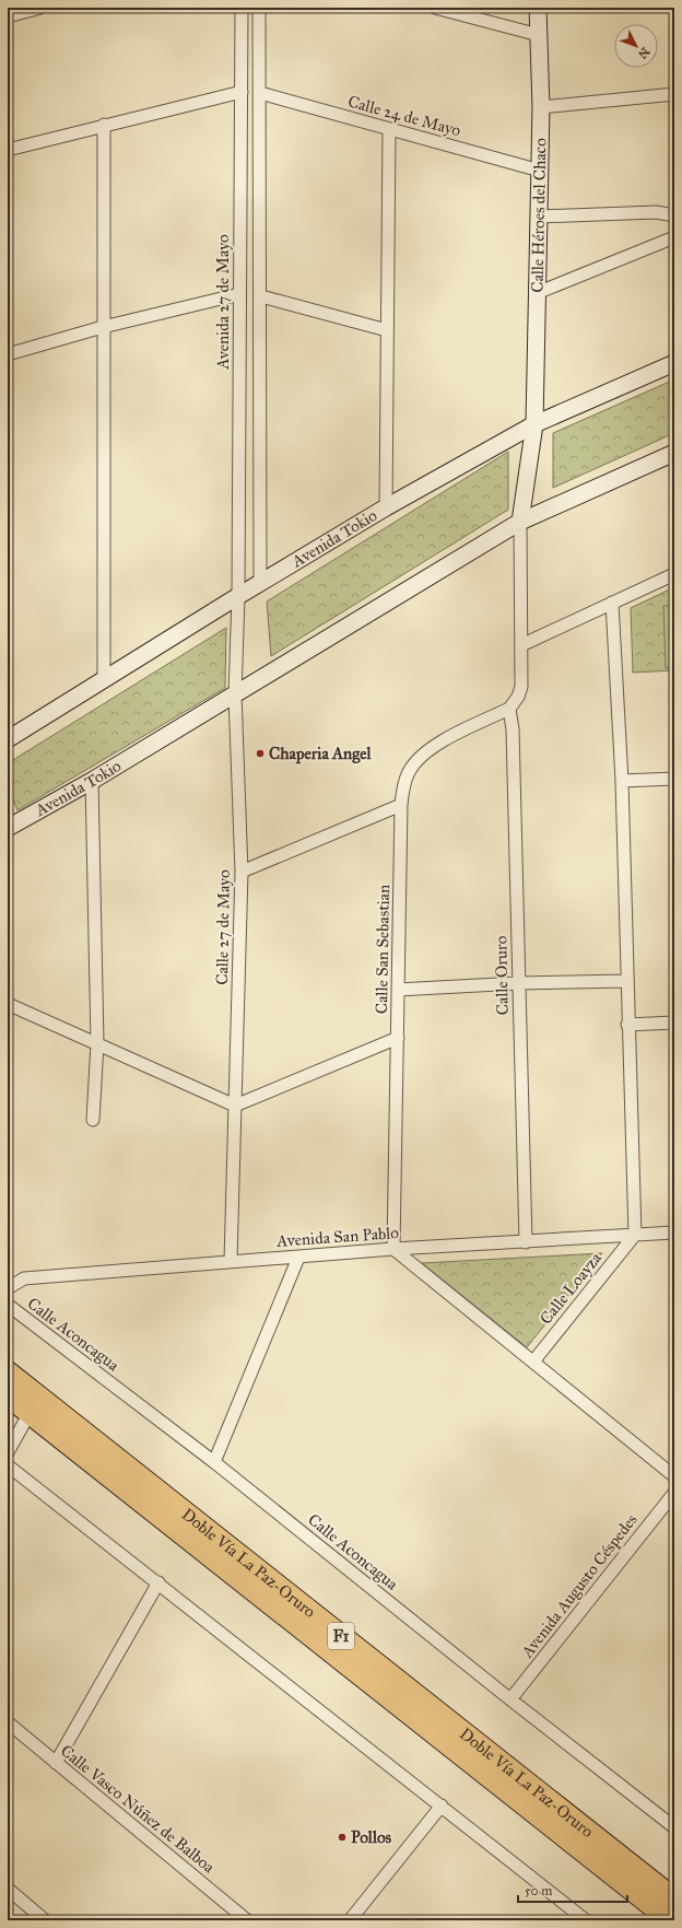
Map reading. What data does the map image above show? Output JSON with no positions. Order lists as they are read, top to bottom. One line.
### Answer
{"streets":{"highway":["Doble Vía La Paz-Oruro","F1"],"street":["Calle 24 de Mayo","Calle Héroes del Chaco","Avenida 27 de Mayo","Avenida Tokio","Calle 27 de Mayo","Calle San Sebastian","Calle Oruro","Avenida San Pablo","Calle Loayza","Calle Aconcagua","Avenida Augusto Céspedes","Calle Vasco Núñez de Balboa"]},"crossings":[["Calle 24 de Mayo","Calle Héroes del Chaco"],["Calle Héroes del Chaco","Avenida Tokio"],["Avenida 27 de Mayo","Avenida Tokio"],["Avenida 27 de Mayo","Calle 27 de Mayo"],["Avenida Tokio","Calle 27 de Mayo"],["Calle 27 de Mayo","Avenida San Pablo"],["Calle San Sebastian","Calle Oruro"],["Calle San Sebastian","Avenida San Pablo"],["Calle Oruro","Avenida San Pablo"],["Avenida San Pablo","Calle Loayza"],["Calle Aconcagua","Avenida Augusto Céspedes"]],"places":["Chaperia Angel","Pollos"],"scale_bar":"50 m","north":"bottom right"}
